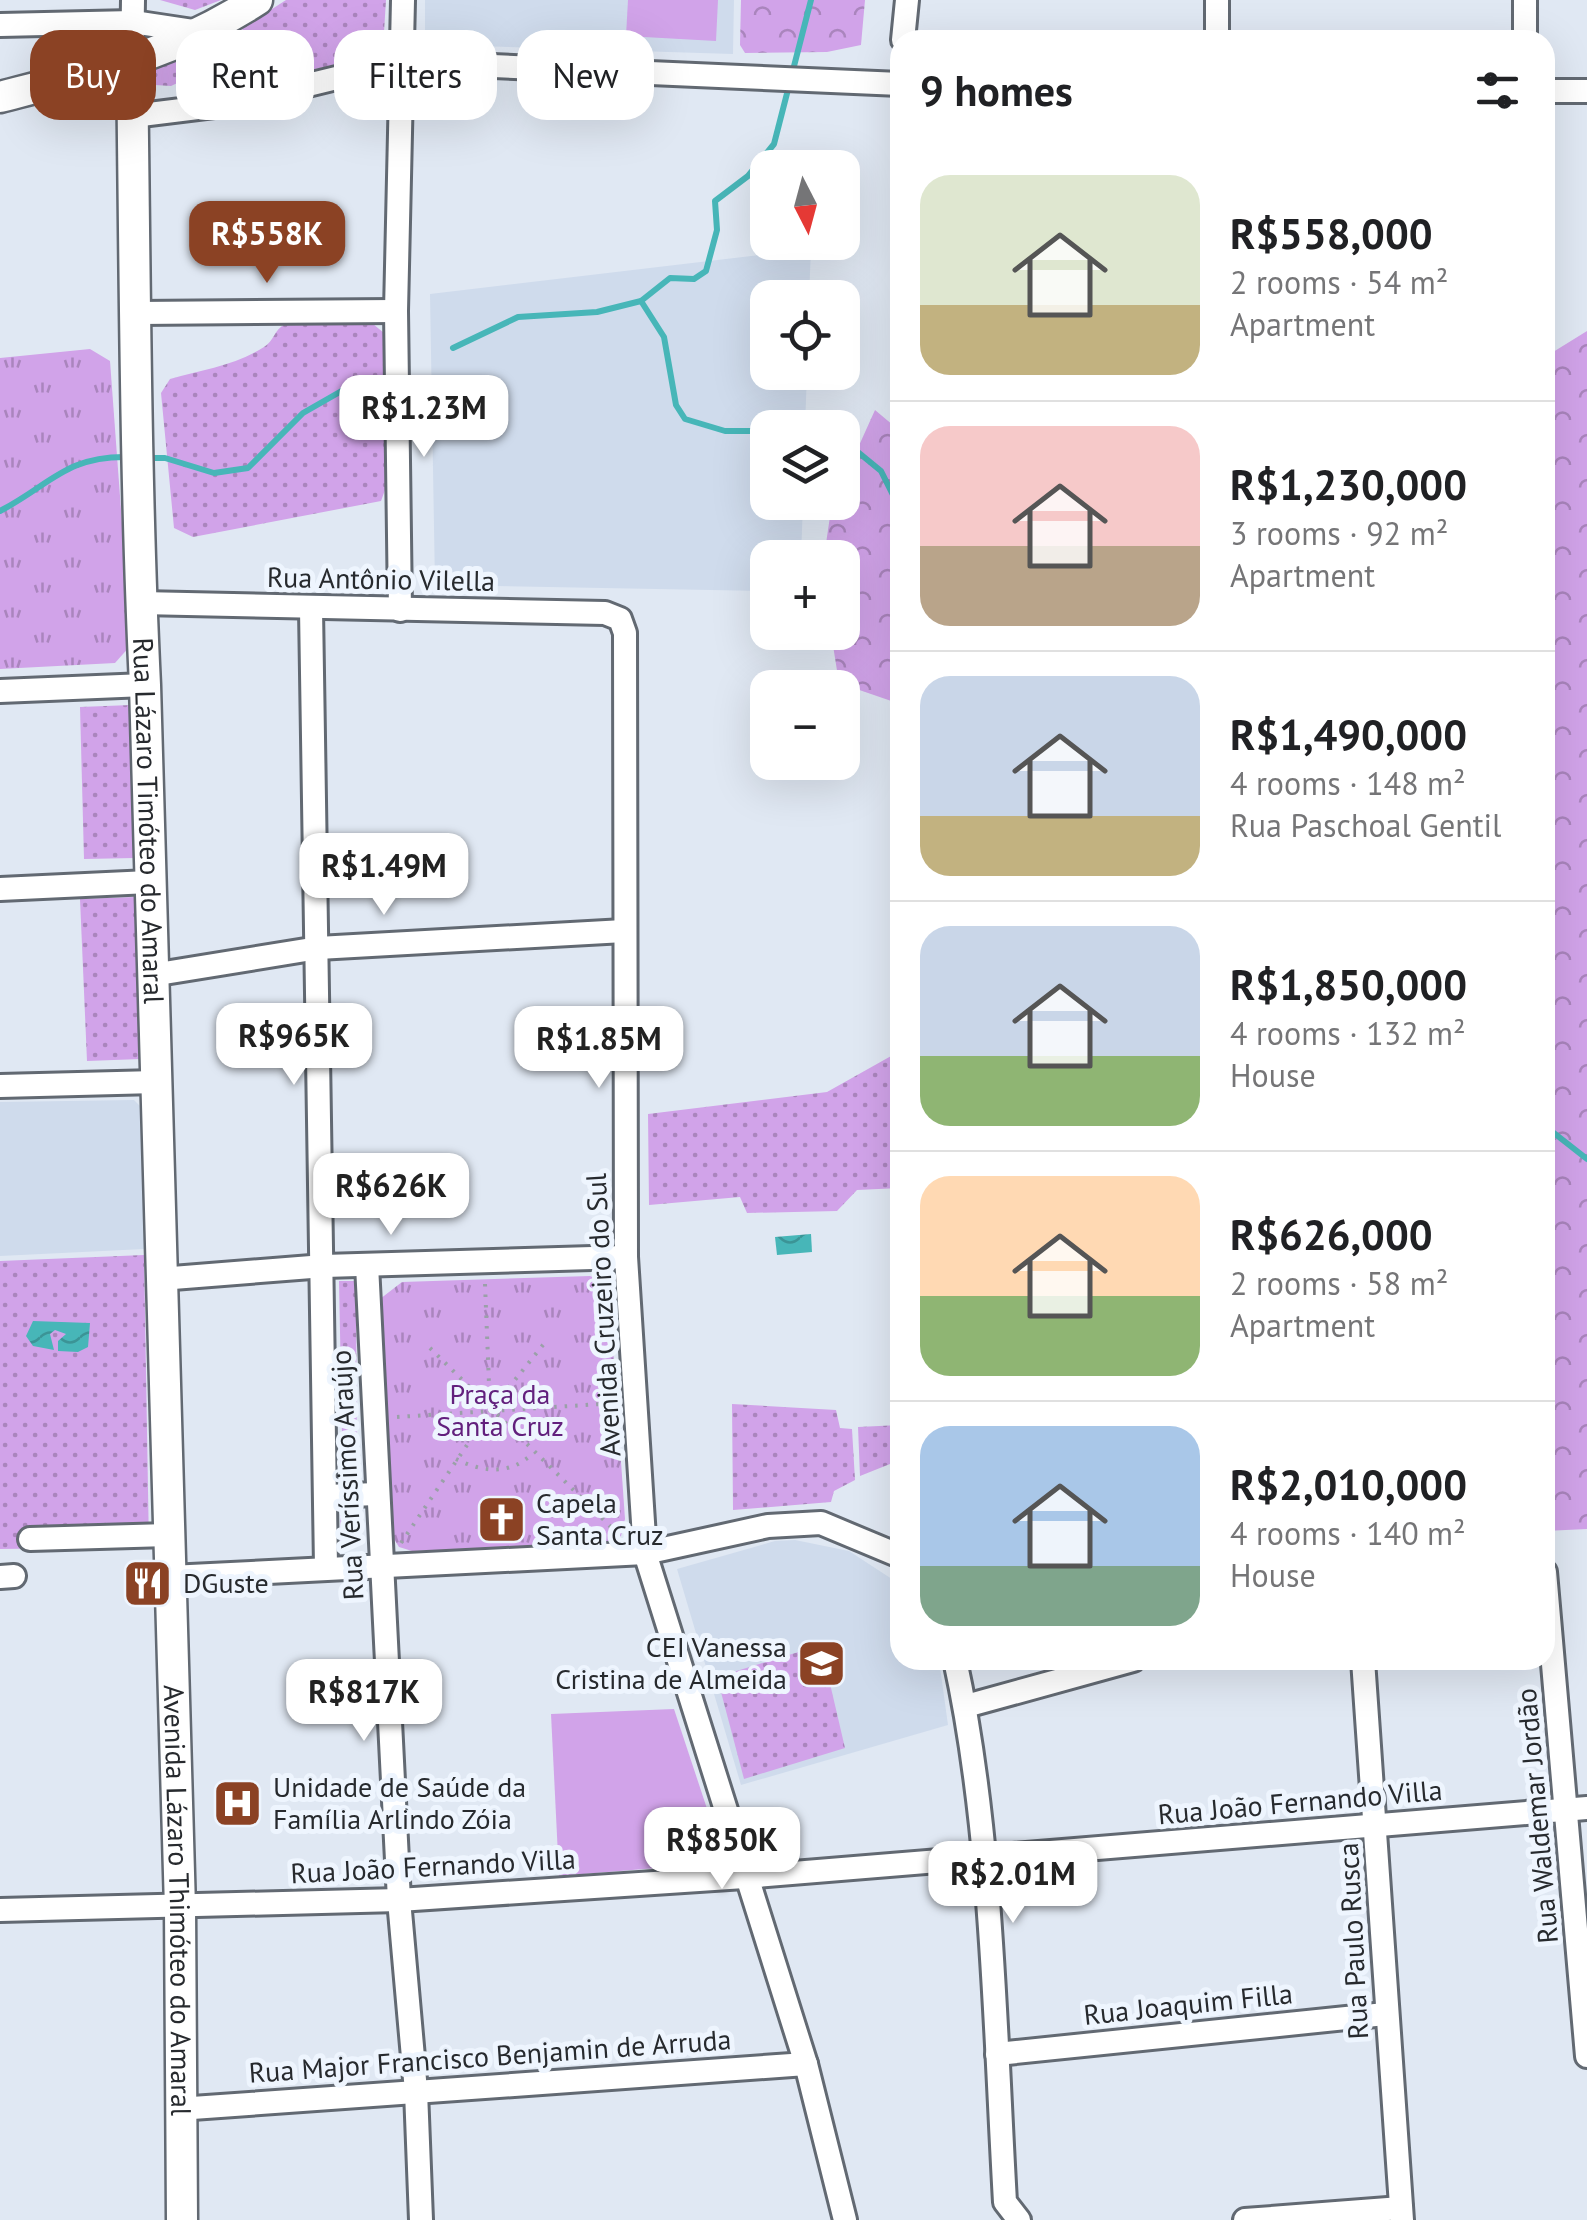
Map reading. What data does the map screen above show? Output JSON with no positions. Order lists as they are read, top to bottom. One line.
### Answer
{"streets":{"main road":["Rua Lázaro Timóteo do Amaral","Avenida Lázaro Thimóteo do Amaral"],"street":["Rua Antônio Vilella","Avenida Cruzeiro do Sul","Rua Veríssimo Araújo","Rua João Fernando Villa","Rua Waldemar Jordão","Rua Paulo Rusca","Rua Joaquim Filla","Rua Major Francisco Benjamin de Arruda"]},"crossings":[["Rua Antônio Vilella","Rua Lázaro Timóteo do Amaral"],["Rua Antônio Vilella","Avenida Cruzeiro do Sul"],["Rua Lázaro Timóteo do Amaral","Avenida Lázaro Thimóteo do Amaral"],["Avenida Cruzeiro do Sul","Rua João Fernando Villa"],["Avenida Cruzeiro do Sul","Rua Major Francisco Benjamin de Arruda"],["Rua Veríssimo Araújo","Rua João Fernando Villa"],["Rua Veríssimo Araújo","Rua Major Francisco Benjamin de Arruda"],["Rua João Fernando Villa","Rua Waldemar Jordão"],["Rua João Fernando Villa","Avenida Lázaro Thimóteo do Amaral"],["Rua João Fernando Villa","Rua Paulo Rusca"],["Avenida Lázaro Thimóteo do Amaral","Rua Major Francisco Benjamin de Arruda"],["Rua Paulo Rusca","Rua Joaquim Filla"]],"parks":["Praça da Santa Cruz"],"places":{"church":["Capela Santa Cruz"],"restaurant":["DGuste"],"school or university":["CEI Vanessa Cristina de Almeida"],"hospital":["Unidade de Saúde da Família Arlindo Zóia"]},"north":"bottom","page":{"chip":["Buy","Rent","Filters","New"],"heading":"9 homes","map_buttons":["+","−"],"list":[{"name":"R$558,000","note":"2 rooms · 54 m² · Apartment"},{"name":"R$1,230,000","note":"3 rooms · 92 m² · Apartment"},{"name":"R$1,490,000","note":"4 rooms · 148 m² · Rua Paschoal Gentil"},{"name":"R$1,850,000","note":"4 rooms · 132 m² · House"},{"name":"R$626,000","note":"2 rooms · 58 m² · Apartment"},{"name":"R$2,010,000","note":"4 rooms · 140 m² · House"}],"price":["R$558K","R$1.23M","R$1.49M","R$965K","R$1.85M","R$626K","R$817K","R$850K","R$2.01M"]}}
